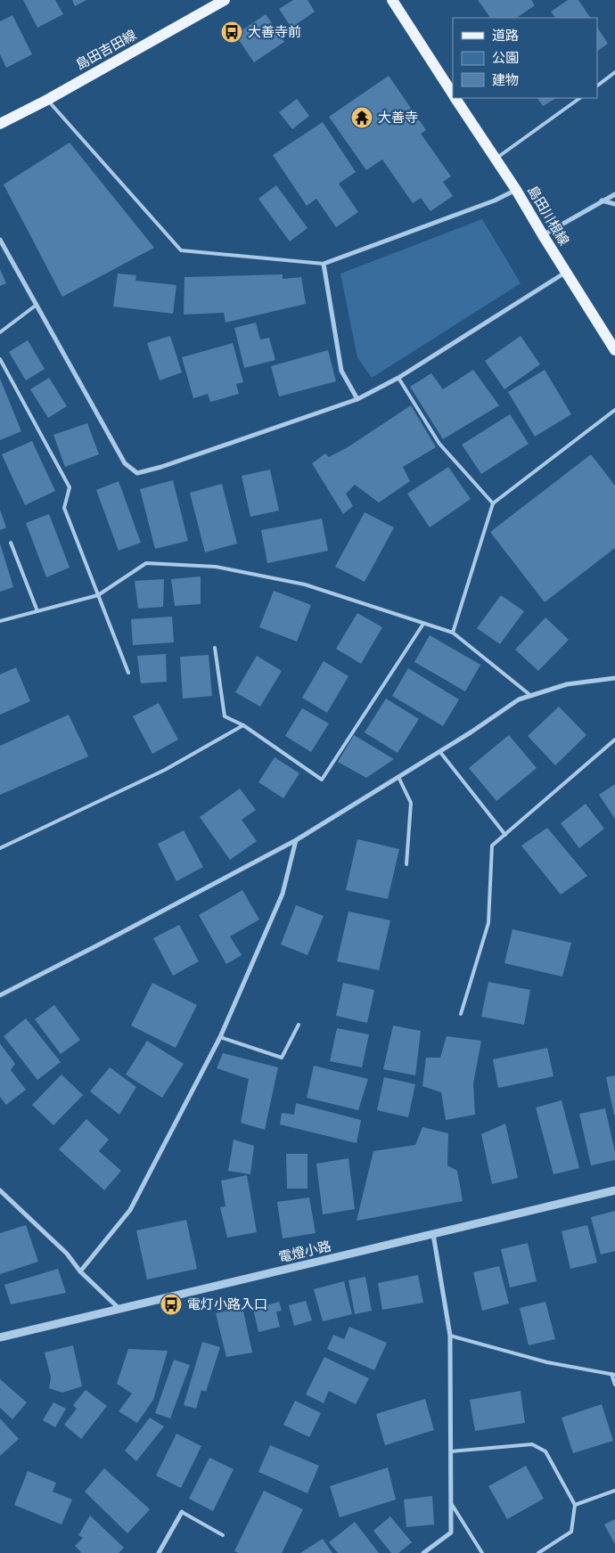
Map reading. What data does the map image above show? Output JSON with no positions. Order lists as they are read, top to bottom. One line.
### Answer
{"streets":{"main road":["島田吉田線","島田川根線"],"street":["電燈小路"]},"places":{"bus stop":["大善寺前","電灯小路入口"],"temple":["大善寺"]},"legend":["道路","公園","建物"]}
